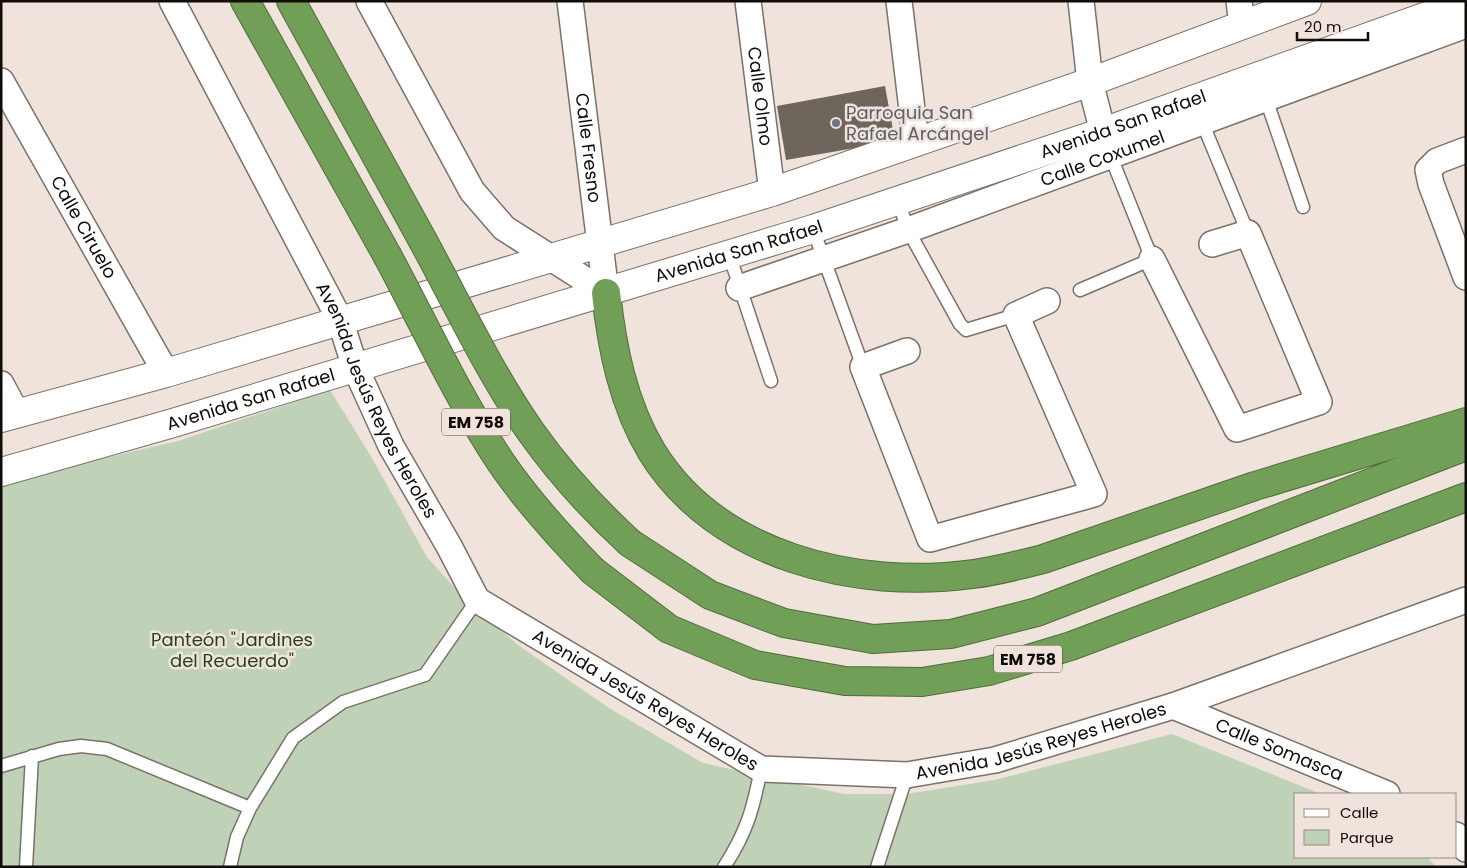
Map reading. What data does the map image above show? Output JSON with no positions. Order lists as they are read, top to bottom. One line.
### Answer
{"streets":{"highway":["EM 758"],"main road":["Avenida San Rafael"],"street":["Calle Olmo","Calle Fresno","Calle Coxumel","Calle Ciruelo","Avenida Jesús Reyes Heroles","Calle Somasca"]},"crossings":[["Avenida San Rafael","Calle Fresno"],["Avenida San Rafael","Calle Coxumel"],["Avenida San Rafael","Avenida Jesús Reyes Heroles"],["Avenida Jesús Reyes Heroles","Calle Somasca"]],"parks":["Panteón \"Jardines del Recuerdo\""],"places":["Parroquia San Rafael Arcángel"],"legend":["Calle","Parque"],"scale_bar":"20 m"}
